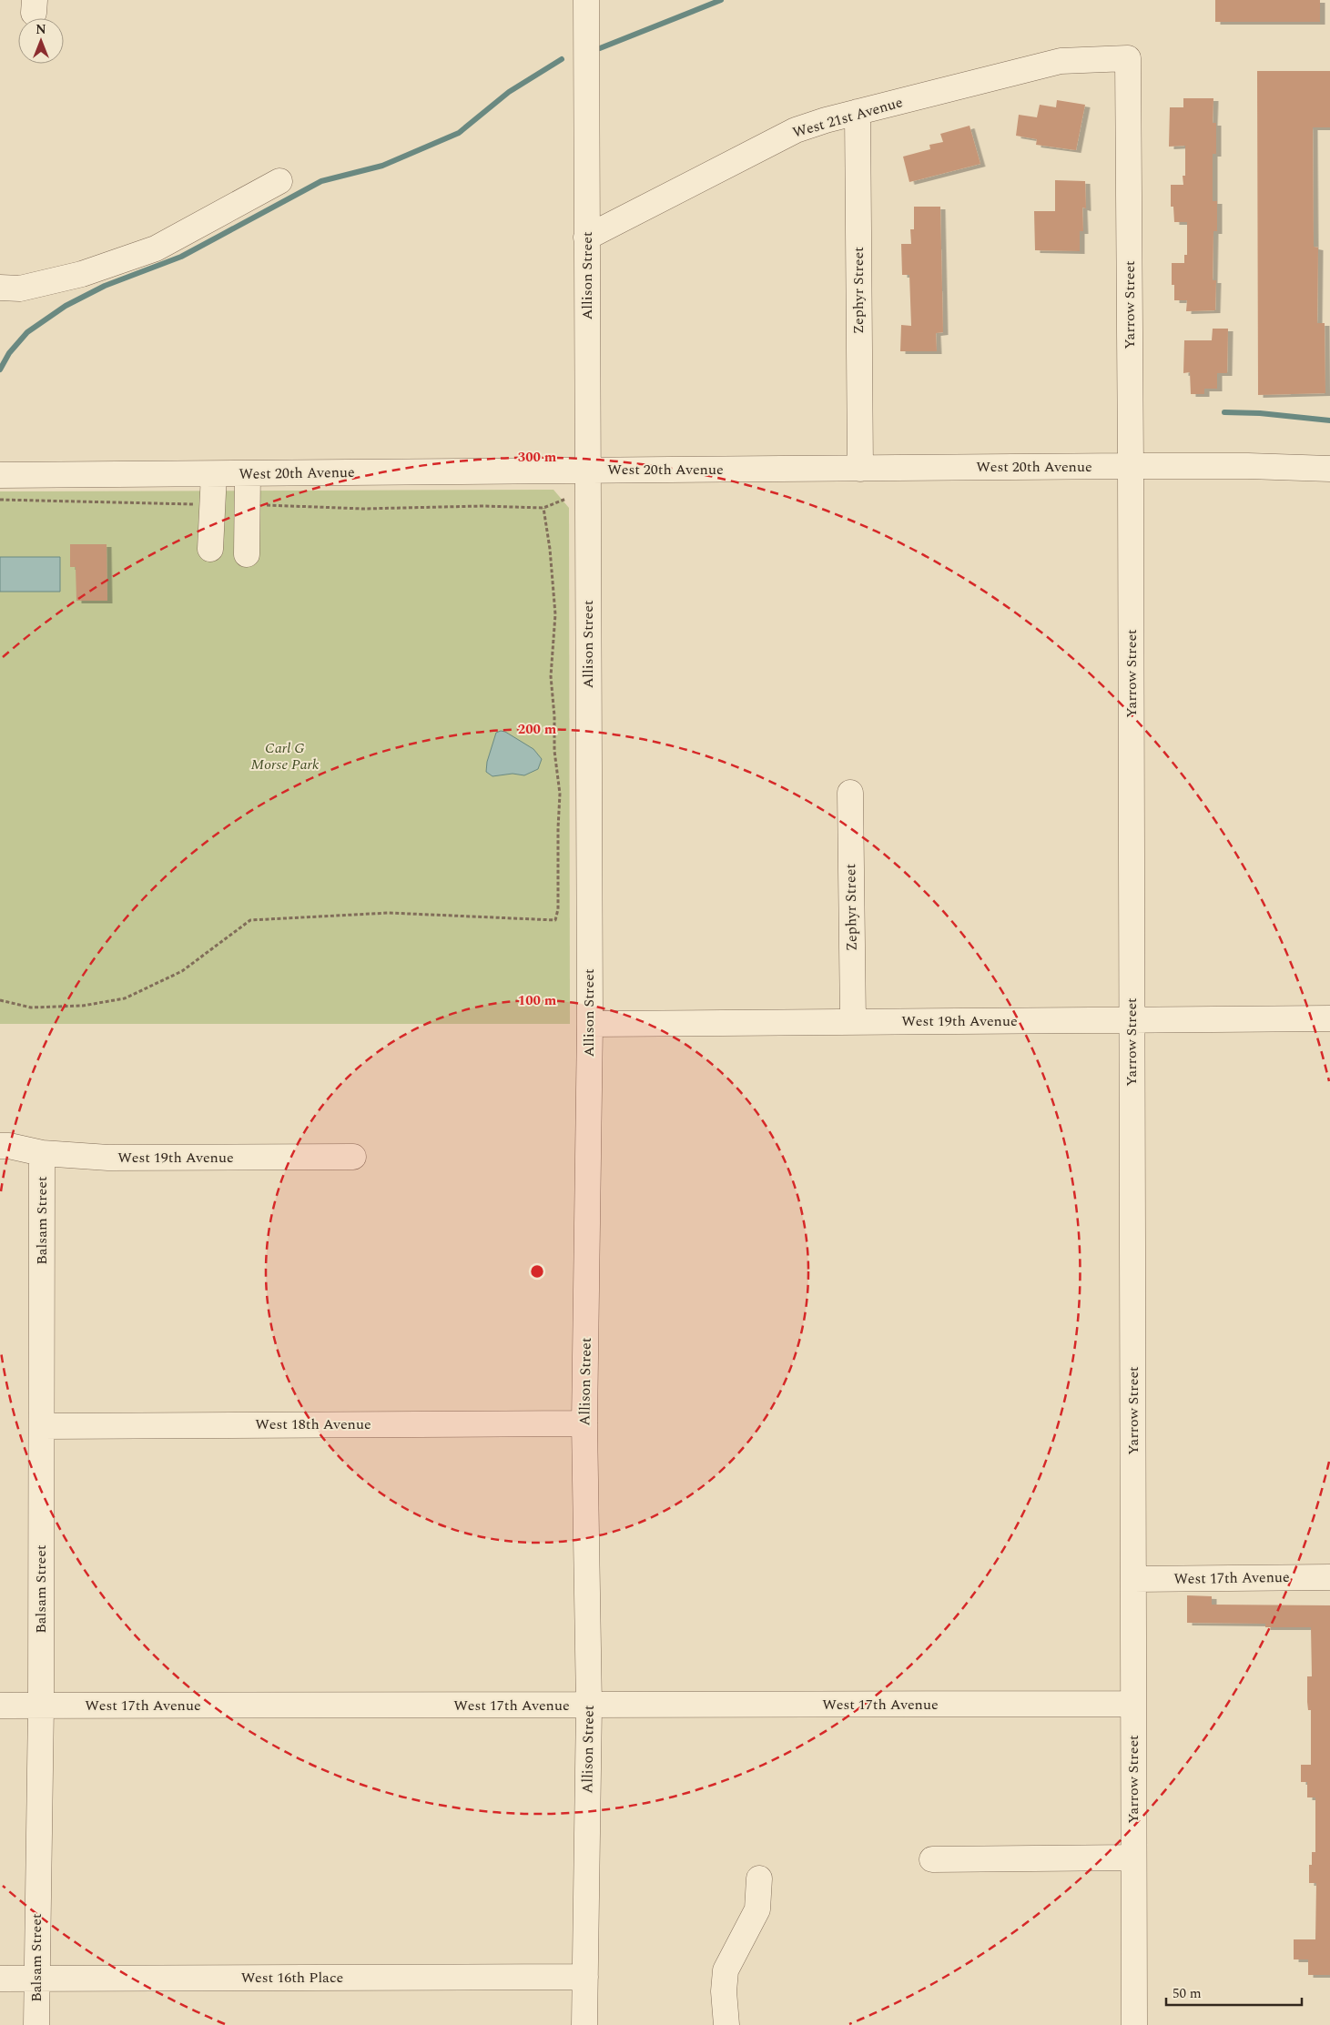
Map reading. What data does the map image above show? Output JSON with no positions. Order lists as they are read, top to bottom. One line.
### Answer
{"streets":{"street":["West 21st Avenue","Allison Street","Zephyr Street","Yarrow Street","West 20th Avenue","West 19th Avenue","Balsam Street","West 18th Avenue","West 17th Avenue","West 16th Place"]},"crossings":[["West 21st Avenue","Allison Street"],["West 21st Avenue","Zephyr Street"],["West 21st Avenue","Yarrow Street"],["Allison Street","West 20th Avenue"],["Allison Street","West 19th Avenue"],["Allison Street","West 18th Avenue"],["Allison Street","West 17th Avenue"],["Allison Street","West 16th Place"],["Zephyr Street","West 20th Avenue"],["Zephyr Street","West 19th Avenue"],["Yarrow Street","West 20th Avenue"],["Yarrow Street","West 19th Avenue"],["Yarrow Street","West 17th Avenue"],["West 19th Avenue","Balsam Street"],["Balsam Street","West 18th Avenue"],["Balsam Street","West 17th Avenue"],["Balsam Street","West 16th Place"]],"parks":["Carl G Morse Park"],"scale_bar":"50 m","north":"top","rings":["300 m","200 m","100 m"]}
